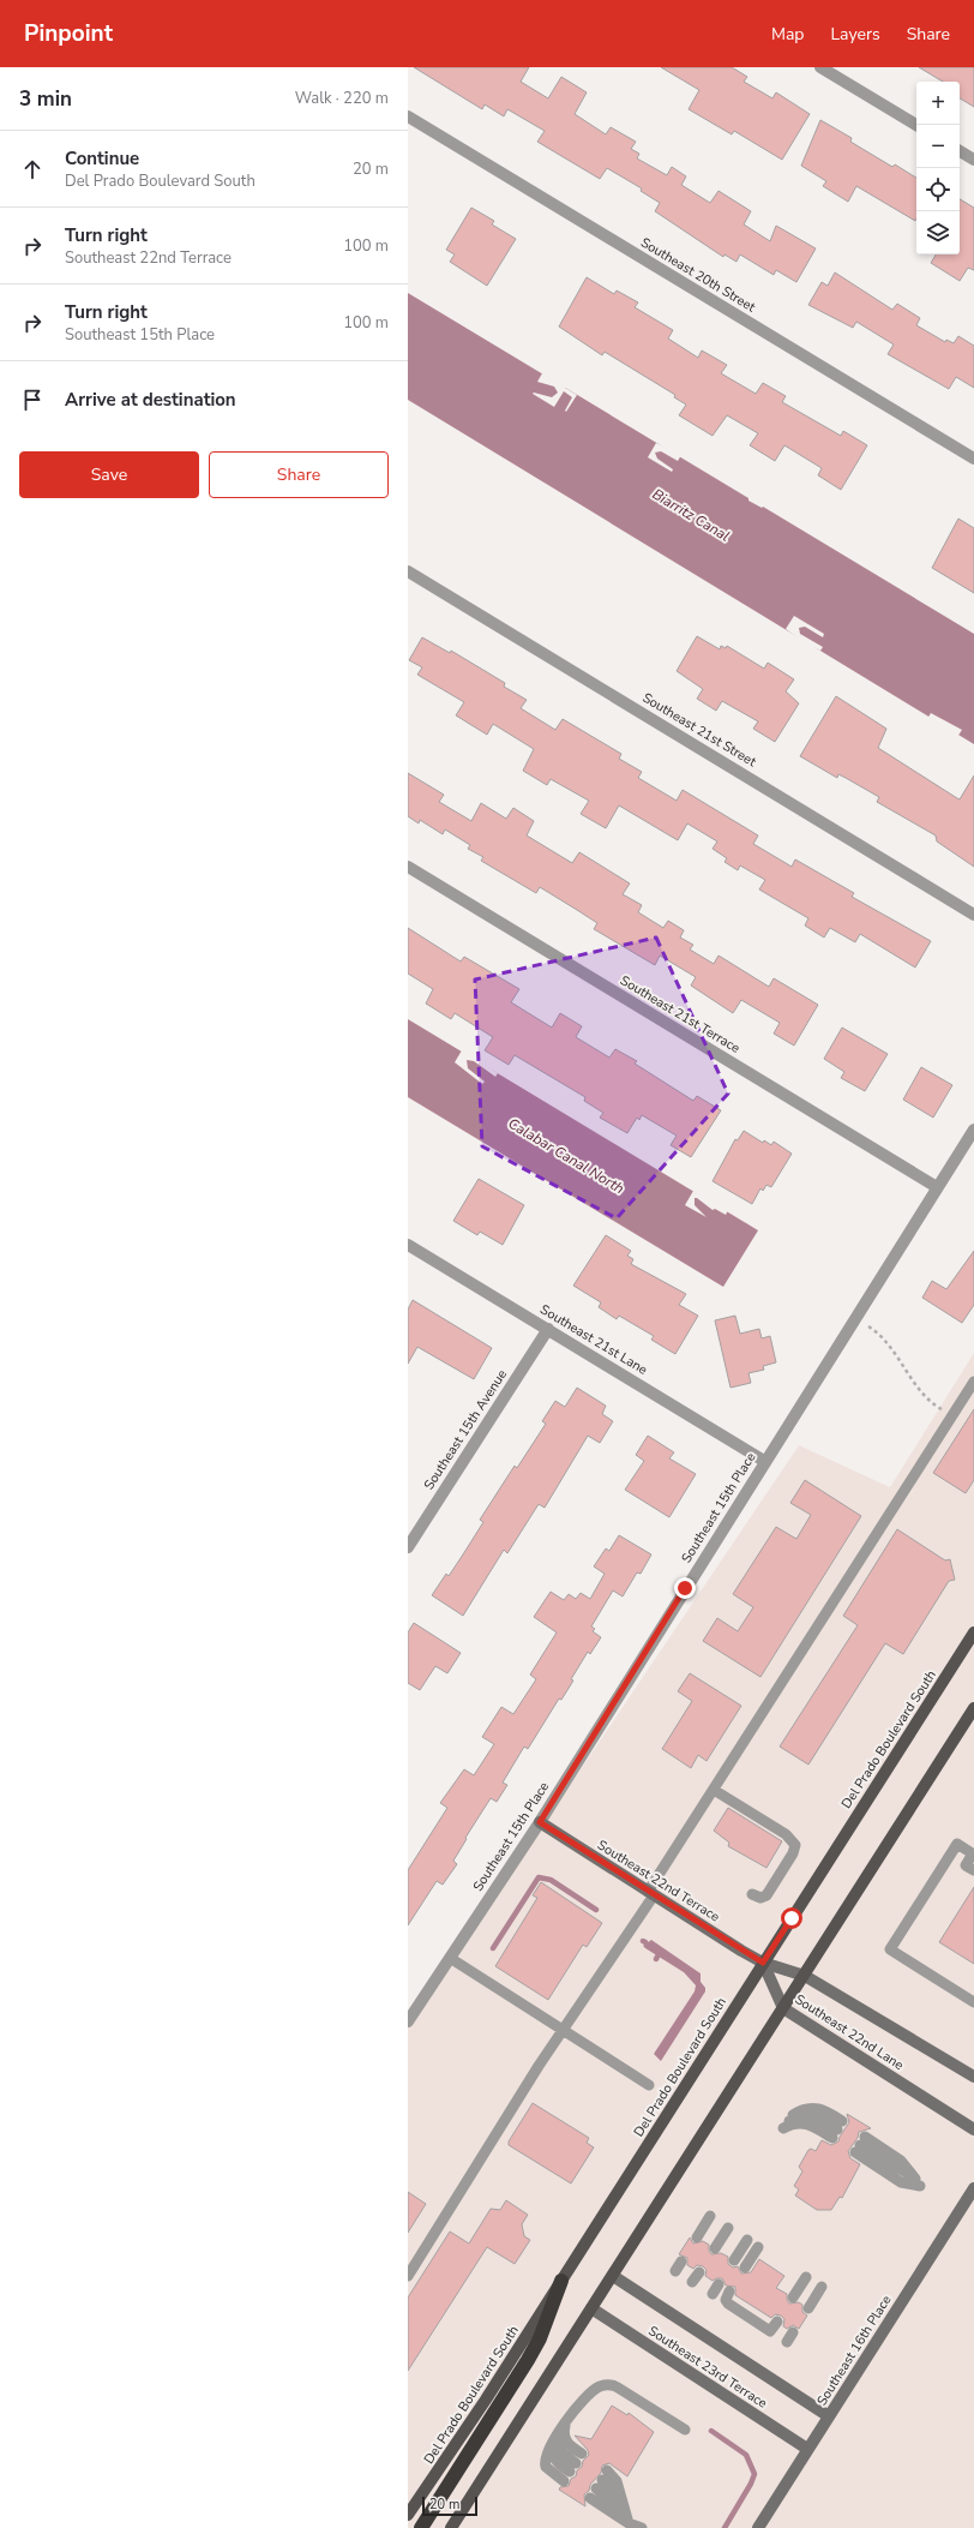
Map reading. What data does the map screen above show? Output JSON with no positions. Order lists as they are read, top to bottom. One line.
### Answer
{"streets":{"main road":["Del Prado Boulevard South"],"street":["Southeast 20th Street","Southeast 21st Street","Southeast 21st Terrace","Southeast 21st Lane","Southeast 15th Avenue","Southeast 15th Place","Southeast 22nd Terrace","Southeast 22nd Lane","Southeast 16th Place","Southeast 23rd Terrace"]},"crossings":[["Southeast 21st Terrace","Southeast 15th Place"],["Southeast 21st Lane","Southeast 15th Avenue"],["Southeast 21st Lane","Southeast 15th Place"],["Southeast 15th Place","Southeast 22nd Terrace"],["Del Prado Boulevard South","Southeast 22nd Terrace"],["Del Prado Boulevard South","Southeast 22nd Lane"],["Southeast 22nd Terrace","Southeast 22nd Lane"],["Southeast 16th Place","Southeast 23rd Terrace"]],"water":["Biarritz Canal","Calabar Canal North"],"scale_bar":"20 m","page":{"header":"Pinpoint","nav":["Map","Layers","Share"],"heading":["3 min","Walk · 220 m"],"map_buttons":["+","−"],"list":[["Continue","Del Prado Boulevard South","20 m"],["Turn right","Southeast 22nd Terrace","100 m"],["Turn right","Southeast 15th Place","100 m"],"Arrive at destination"],"buttons":["Save","Share"],"scale":"20 m"}}
